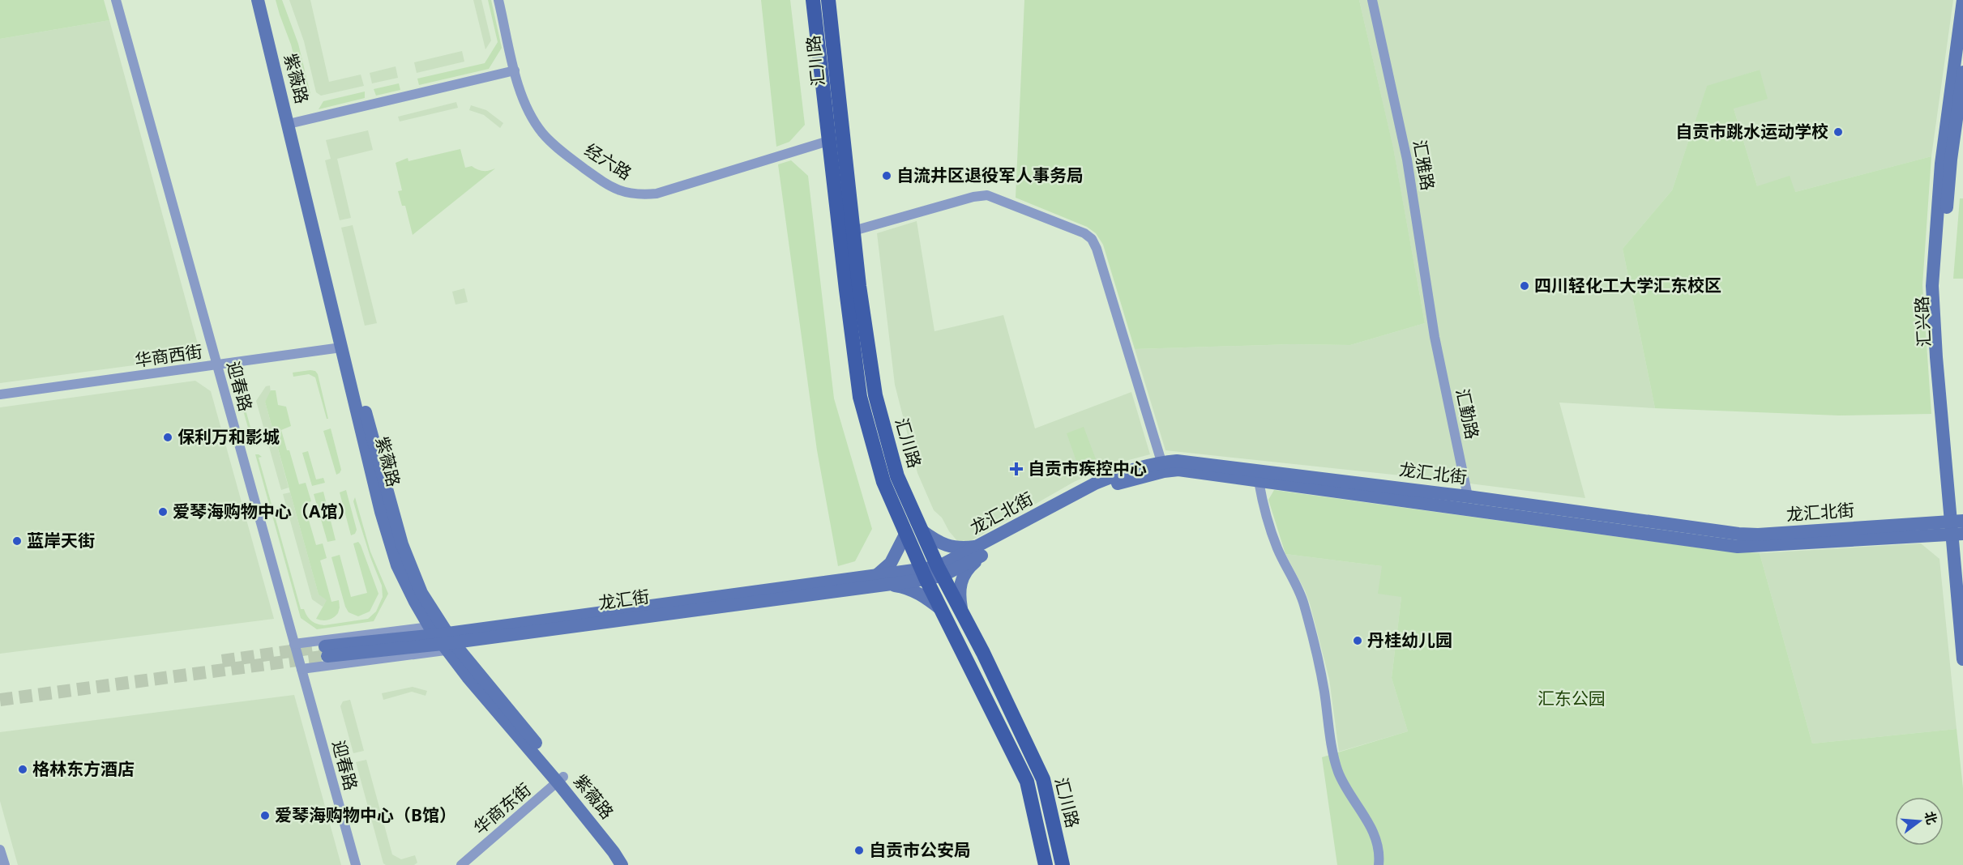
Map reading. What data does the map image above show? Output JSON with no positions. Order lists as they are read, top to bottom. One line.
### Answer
{"streets":{"main road":["汇川路","紫薇路","汇兴路","龙汇北街","龙汇街"],"street":["经六路","汇雅路","华商西街","迎春路","汇勤路","华商东街"]},"crossings":[["汇川路","经六路"],["汇川路","龙汇北街"],["汇川路","龙汇街"],["紫薇路","华商西街"],["紫薇路","龙汇街"],["紫薇路","华商东街"],["汇雅路","汇勤路"],["汇兴路","龙汇北街"],["华商西街","迎春路"],["汇勤路","龙汇北街"],["龙汇北街","龙汇街"]],"parks":["汇东公园"],"places":{"other":["自贡市跳水运动学校","自流井区退役军人事务局","四川轻化工大学汇东校区","保利万和影城","爱琴海购物中心（A馆）","蓝岸天街","丹桂幼儿园","格林东方酒店","爱琴海购物中心（B馆）","自贡市公安局"],"health":["自贡市疾控中心"]},"north":"right"}
